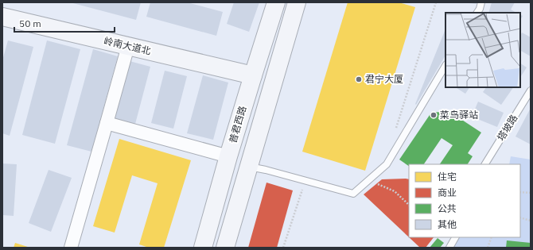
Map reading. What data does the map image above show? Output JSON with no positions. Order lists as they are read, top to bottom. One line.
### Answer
{"streets":{"main road":["岭南大道北","普君西路"],"lane":["塔坡路"]},"crossings":[["岭南大道北","普君西路"]],"places":["君宁大厦","菜鸟驿站"],"legend":["住宅","商业","公共","其他"],"scale_bar":"50 m"}
